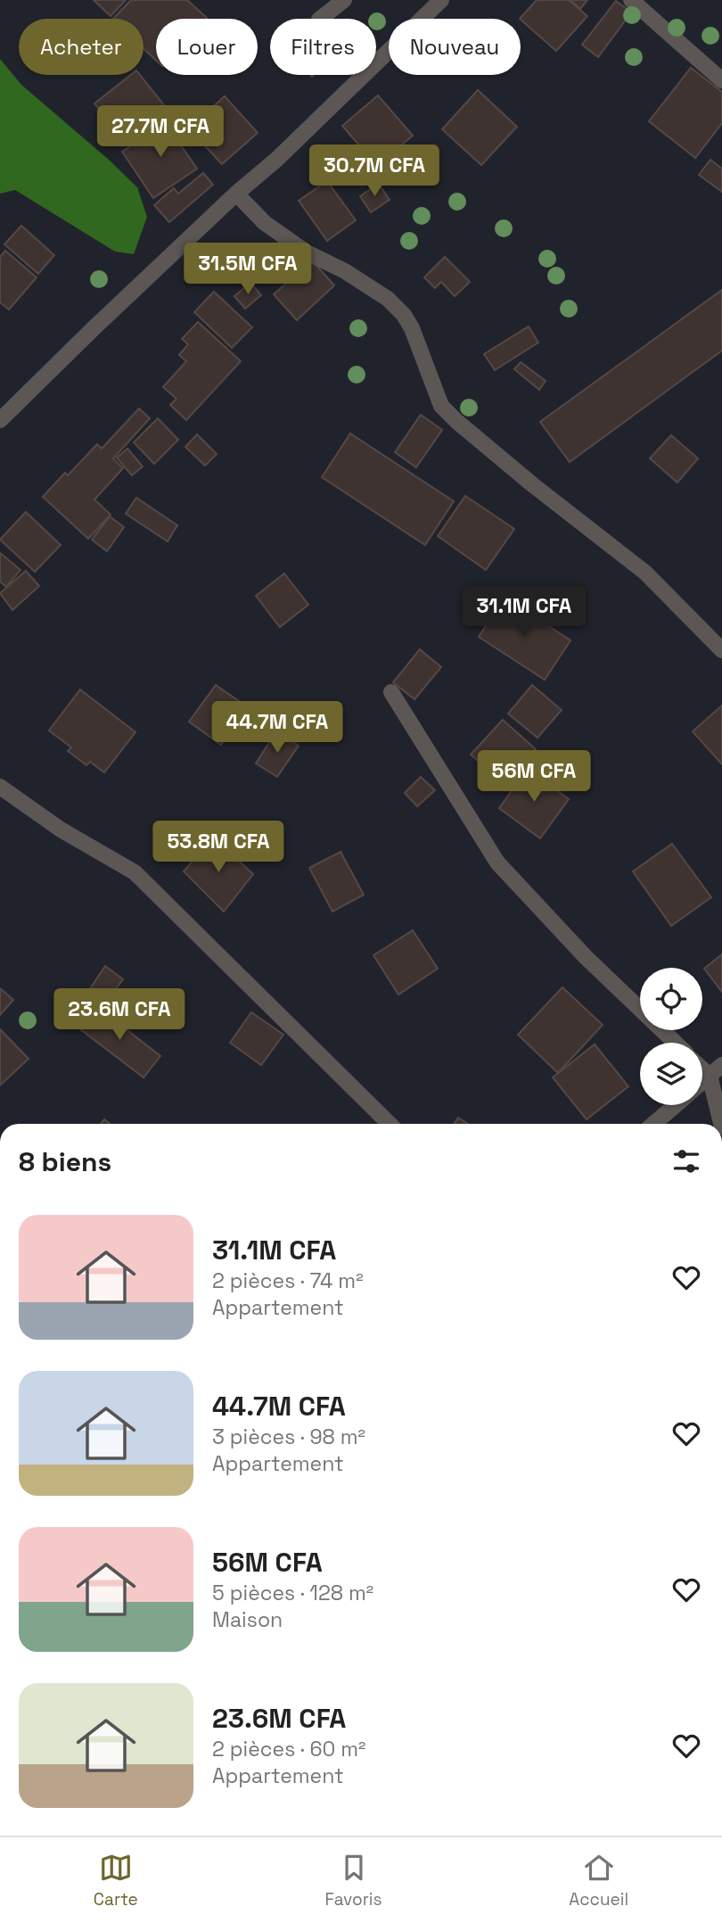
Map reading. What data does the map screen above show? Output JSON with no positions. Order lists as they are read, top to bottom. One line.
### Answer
{"page":{"chip":["Acheter","Louer","Filtres","Nouveau"],"price":["27.7M CFA","30.7M CFA","31.5M CFA","31.1M CFA","44.7M CFA","56M CFA","53.8M CFA","23.6M CFA"],"heading":"8 biens","list":[{"name":"31.1M CFA","note":"2 pièces · 74 m² · Appartement"},{"name":"44.7M CFA","note":"3 pièces · 98 m² · Appartement"},{"name":"56M CFA","note":"5 pièces · 128 m² · Maison"},{"name":"23.6M CFA","note":"2 pièces · 60 m² · Appartement"}],"tabs":["Carte","Favoris","Accueil"]}}
